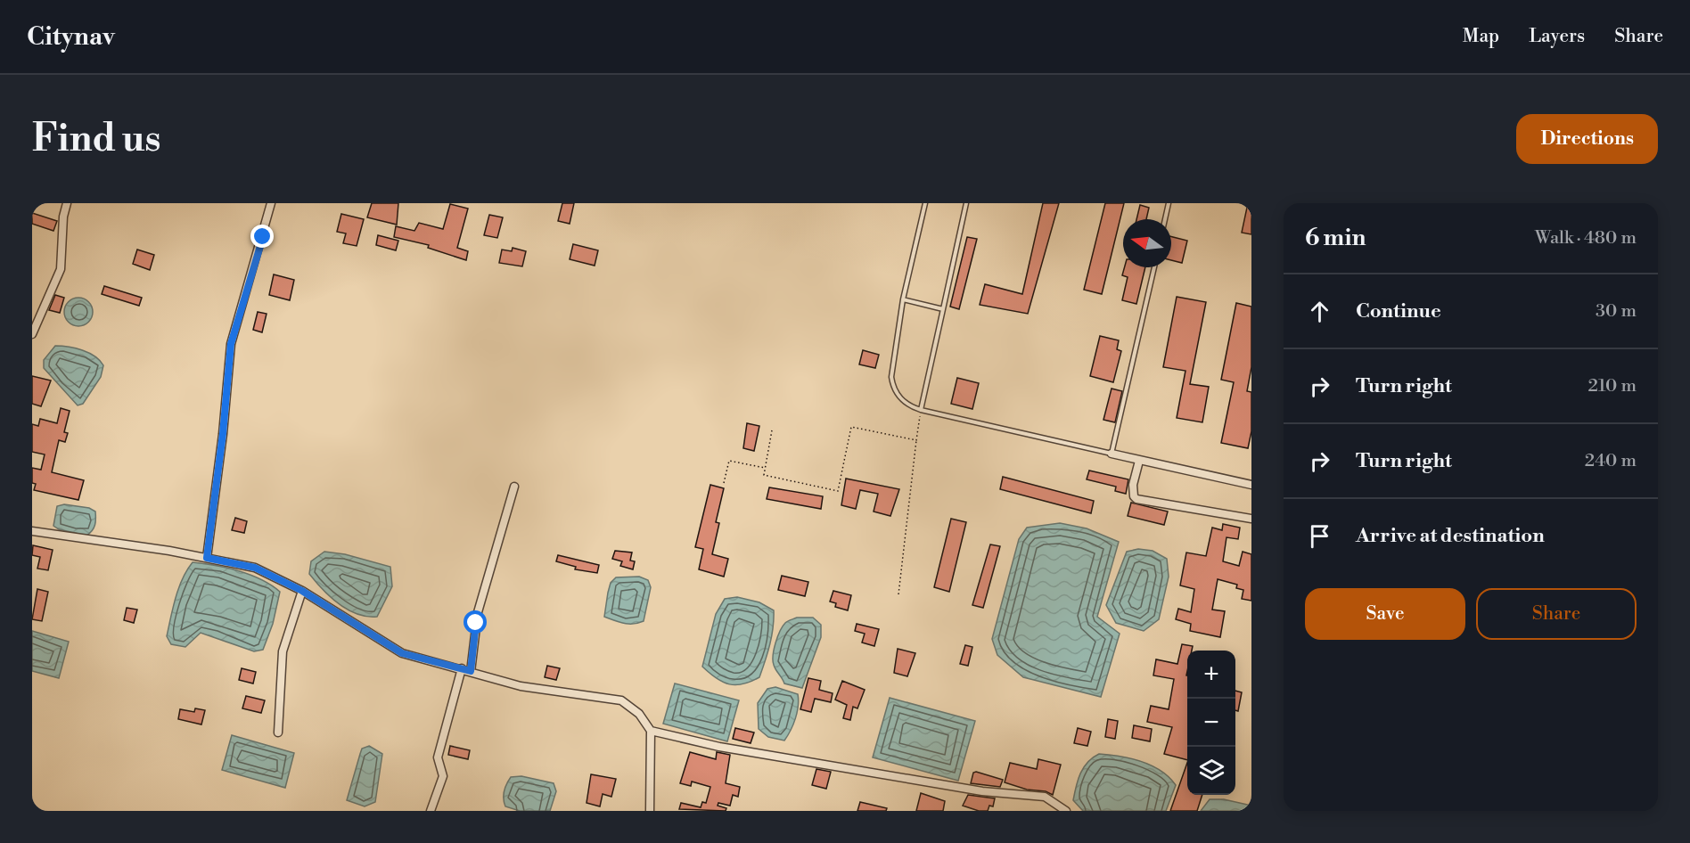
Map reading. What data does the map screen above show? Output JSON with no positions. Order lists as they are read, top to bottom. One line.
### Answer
{"north":"left","page":{"header":"Citynav","nav":["Map","Layers","Share"],"buttons":["Directions",["Save","Share"]],"title":"Find us","heading":["6 min","Walk · 480 m"],"list":[["Continue","30 m"],["Turn right","210 m"],["Turn right","240 m"],"Arrive at destination"],"map_buttons":["+","−"]}}
